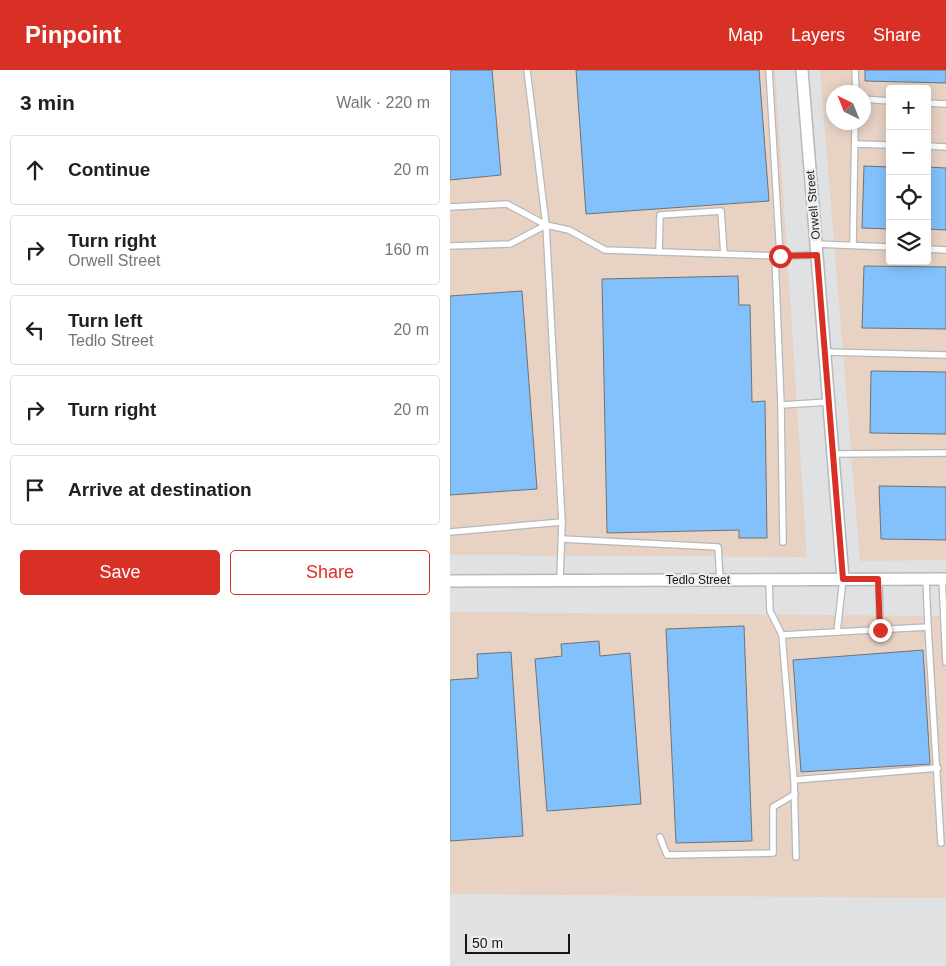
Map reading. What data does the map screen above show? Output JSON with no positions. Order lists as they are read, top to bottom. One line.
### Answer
{"streets":{"street":["Orwell Street","Tedlo Street"]},"crossings":[["Orwell Street","Tedlo Street"]],"scale_bar":"50 m","north":"top left","page":{"header":"Pinpoint","nav":["Map","Layers","Share"],"heading":["3 min","Walk · 220 m"],"map_buttons":["+","−"],"list":[["Continue","20 m"],["Turn right","Orwell Street","160 m"],["Turn left","Tedlo Street","20 m"],["Turn right","20 m"],"Arrive at destination"],"buttons":["Save","Share"],"scale":"50 m"}}
